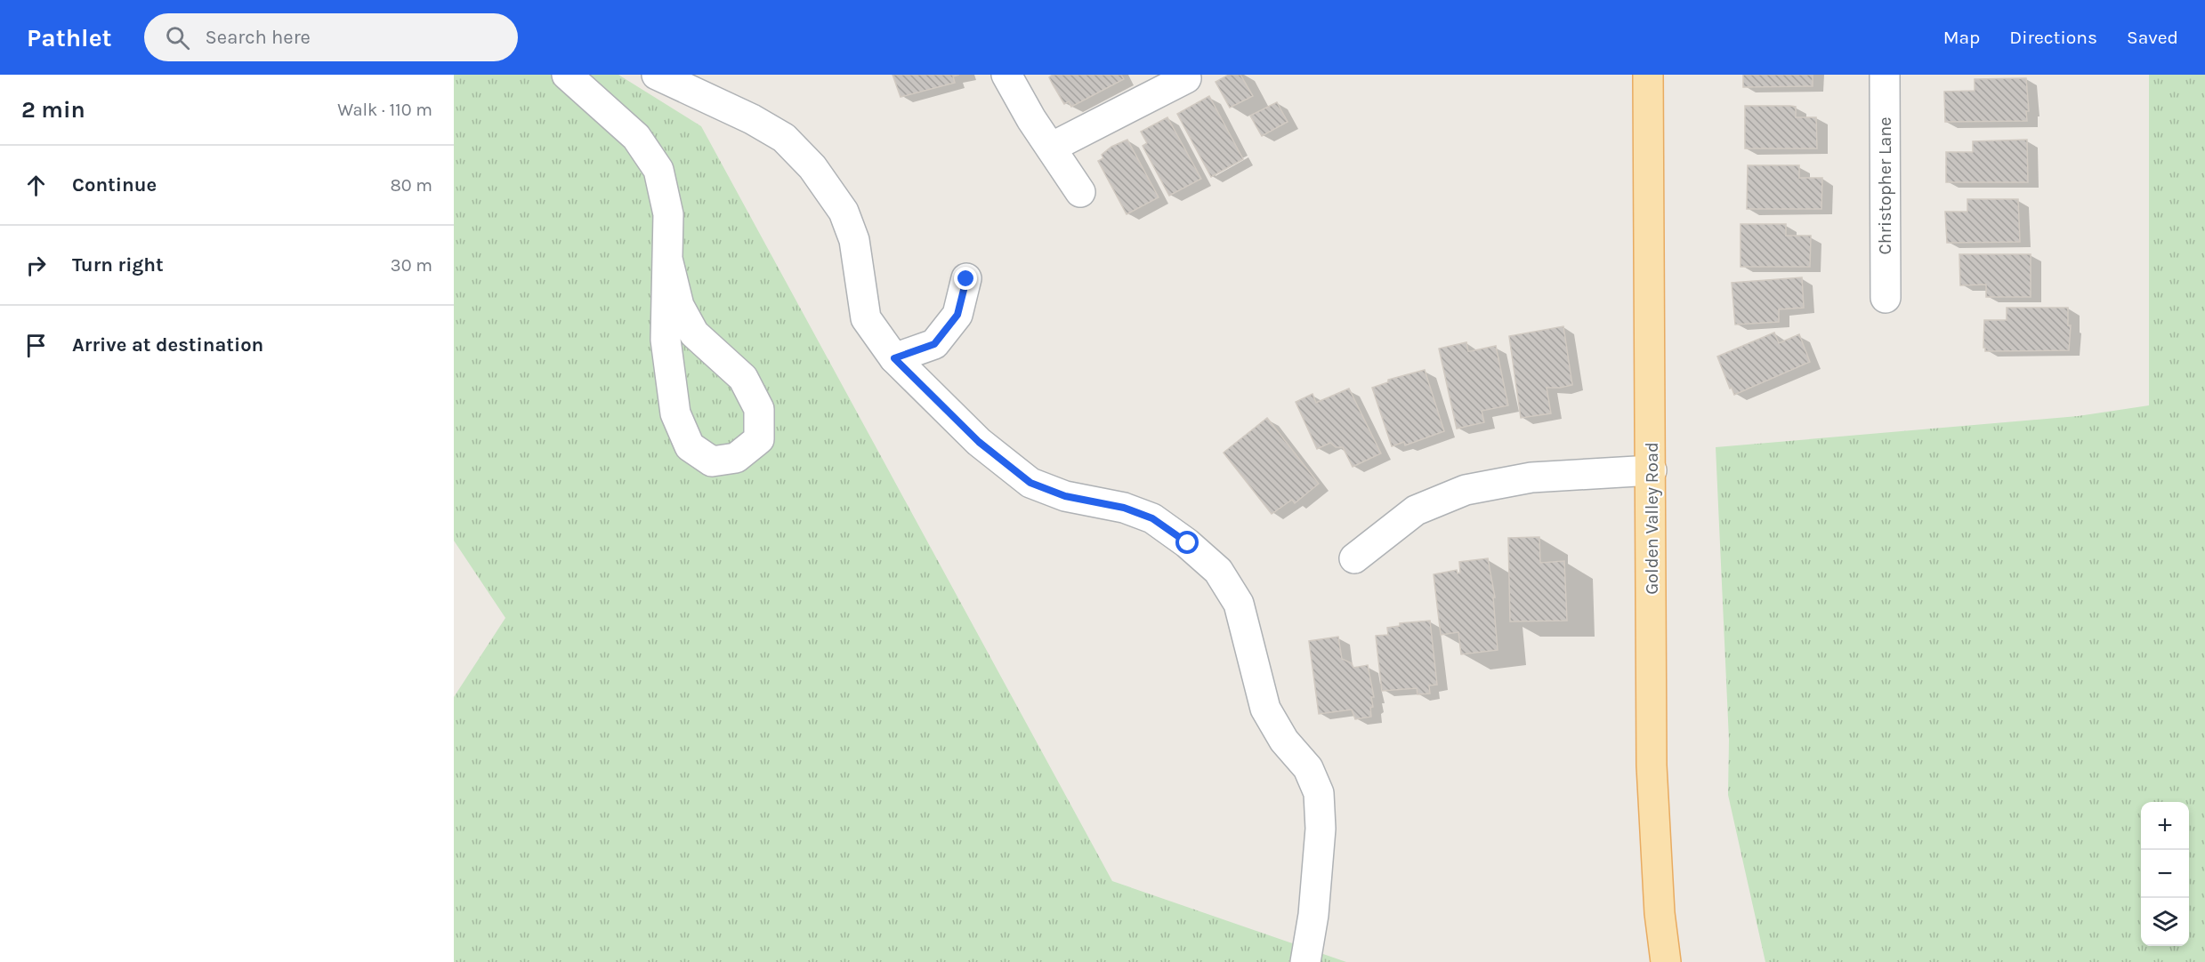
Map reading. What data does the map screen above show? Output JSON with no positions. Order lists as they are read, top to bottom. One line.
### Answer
{"streets":{"main road":["Golden Valley Road"],"street":["Christopher Lane"]},"page":{"header":"Pathlet","search":"Search here","nav":["Map","Directions","Saved"],"heading":["2 min","Walk · 110 m"],"list":[["Continue","80 m"],["Turn right","30 m"],"Arrive at destination"],"map_buttons":["+","−"]}}
